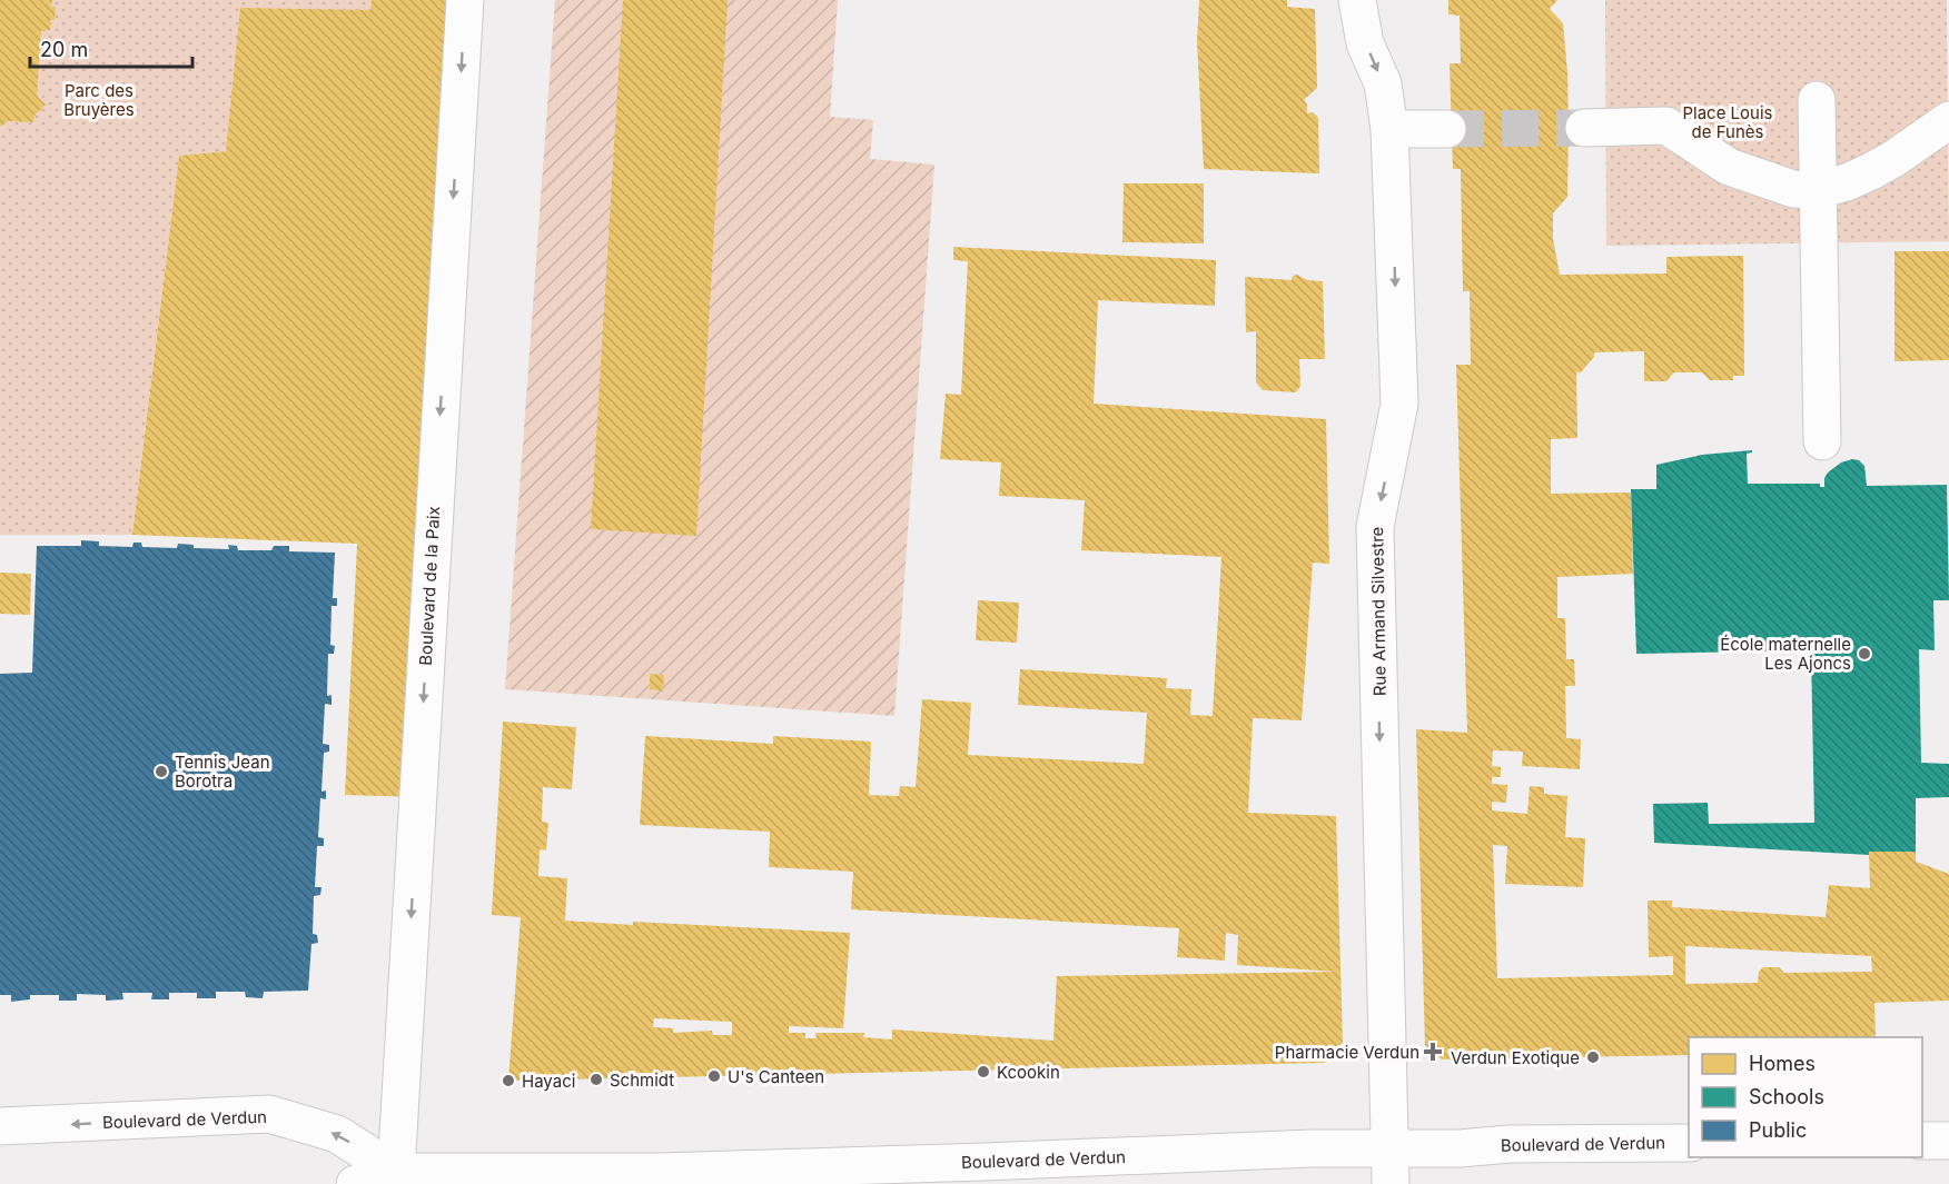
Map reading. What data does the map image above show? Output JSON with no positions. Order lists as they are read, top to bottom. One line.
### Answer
{"streets":{"street":["Boulevard de la Paix","Rue Armand Silvestre","Boulevard de Verdun"]},"crossings":[["Boulevard de la Paix","Boulevard de Verdun"],["Rue Armand Silvestre","Boulevard de Verdun"]],"one_way":["Boulevard de la Paix","Rue Armand Silvestre"],"parks":["Parc des Bruyères","Place Louis de Funès"],"places":{"other":["École maternelle Les Ajoncs","Tennis Jean Borotra","Verdun Exotique","Kcookin","U's Canteen","Schmidt","Hayaci"],"health":["Pharmacie Verdun"]},"legend":["Homes","Schools","Public"],"scale_bar":"20 m"}
